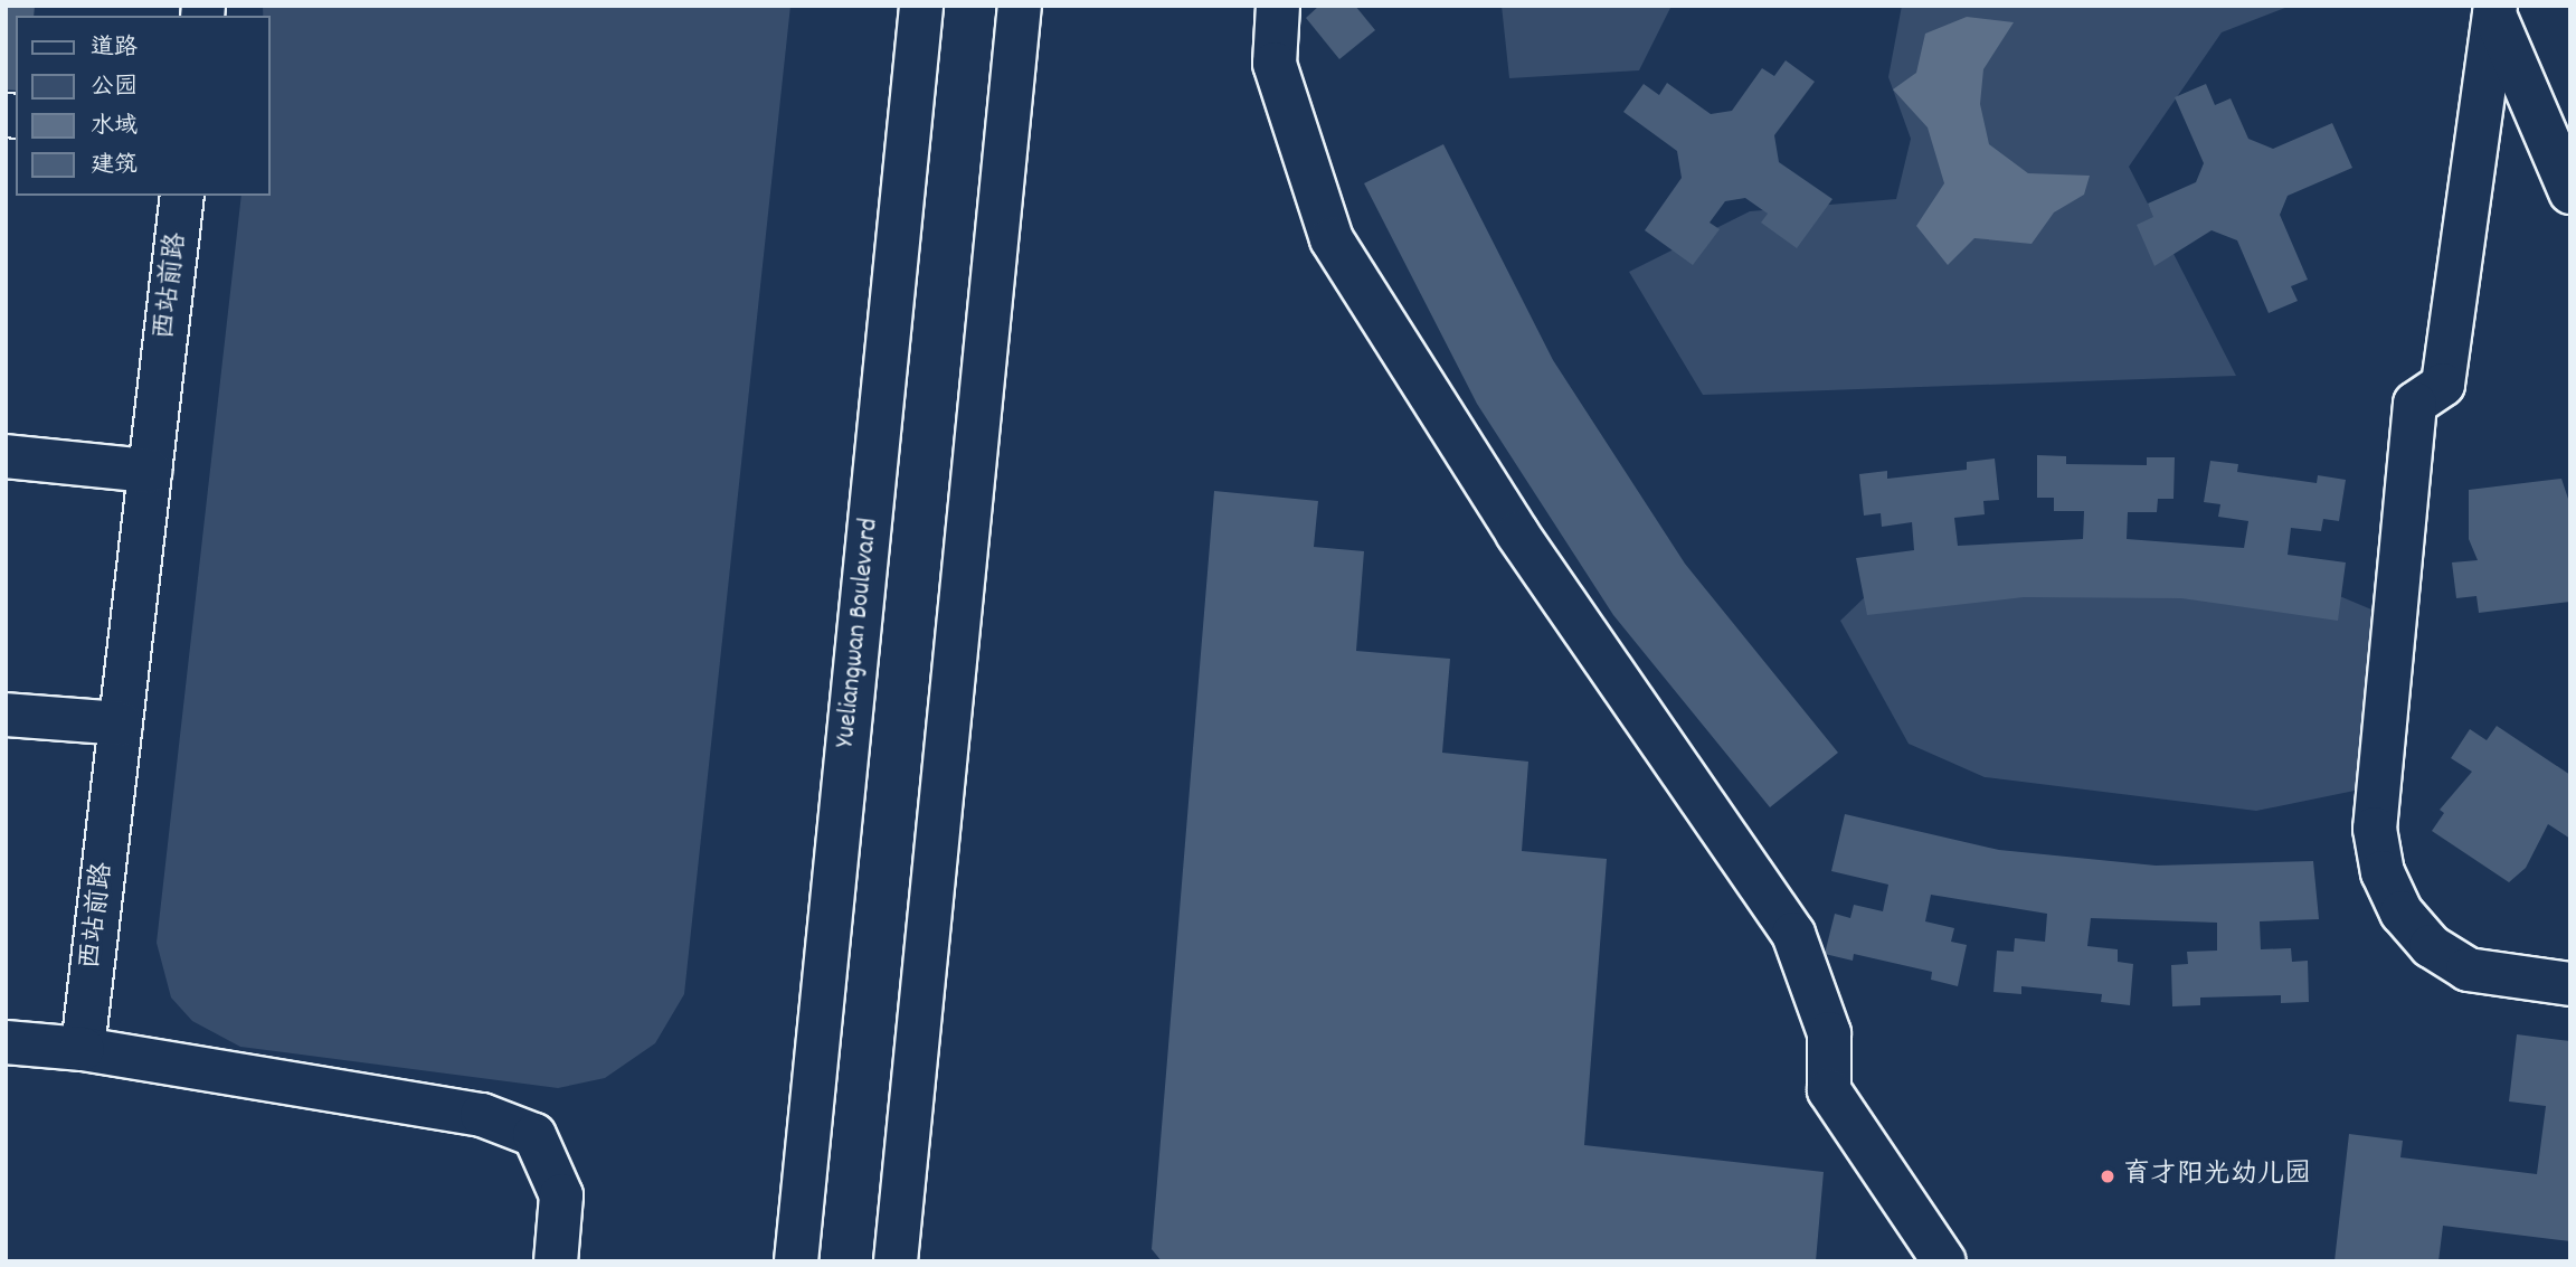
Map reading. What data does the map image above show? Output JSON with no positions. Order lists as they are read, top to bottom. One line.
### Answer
{"streets":{"main road":["西站前路","Yueliangwan Boulevard"]},"places":["育才阳光幼儿园"],"legend":["道路","公园","水域","建筑"]}
